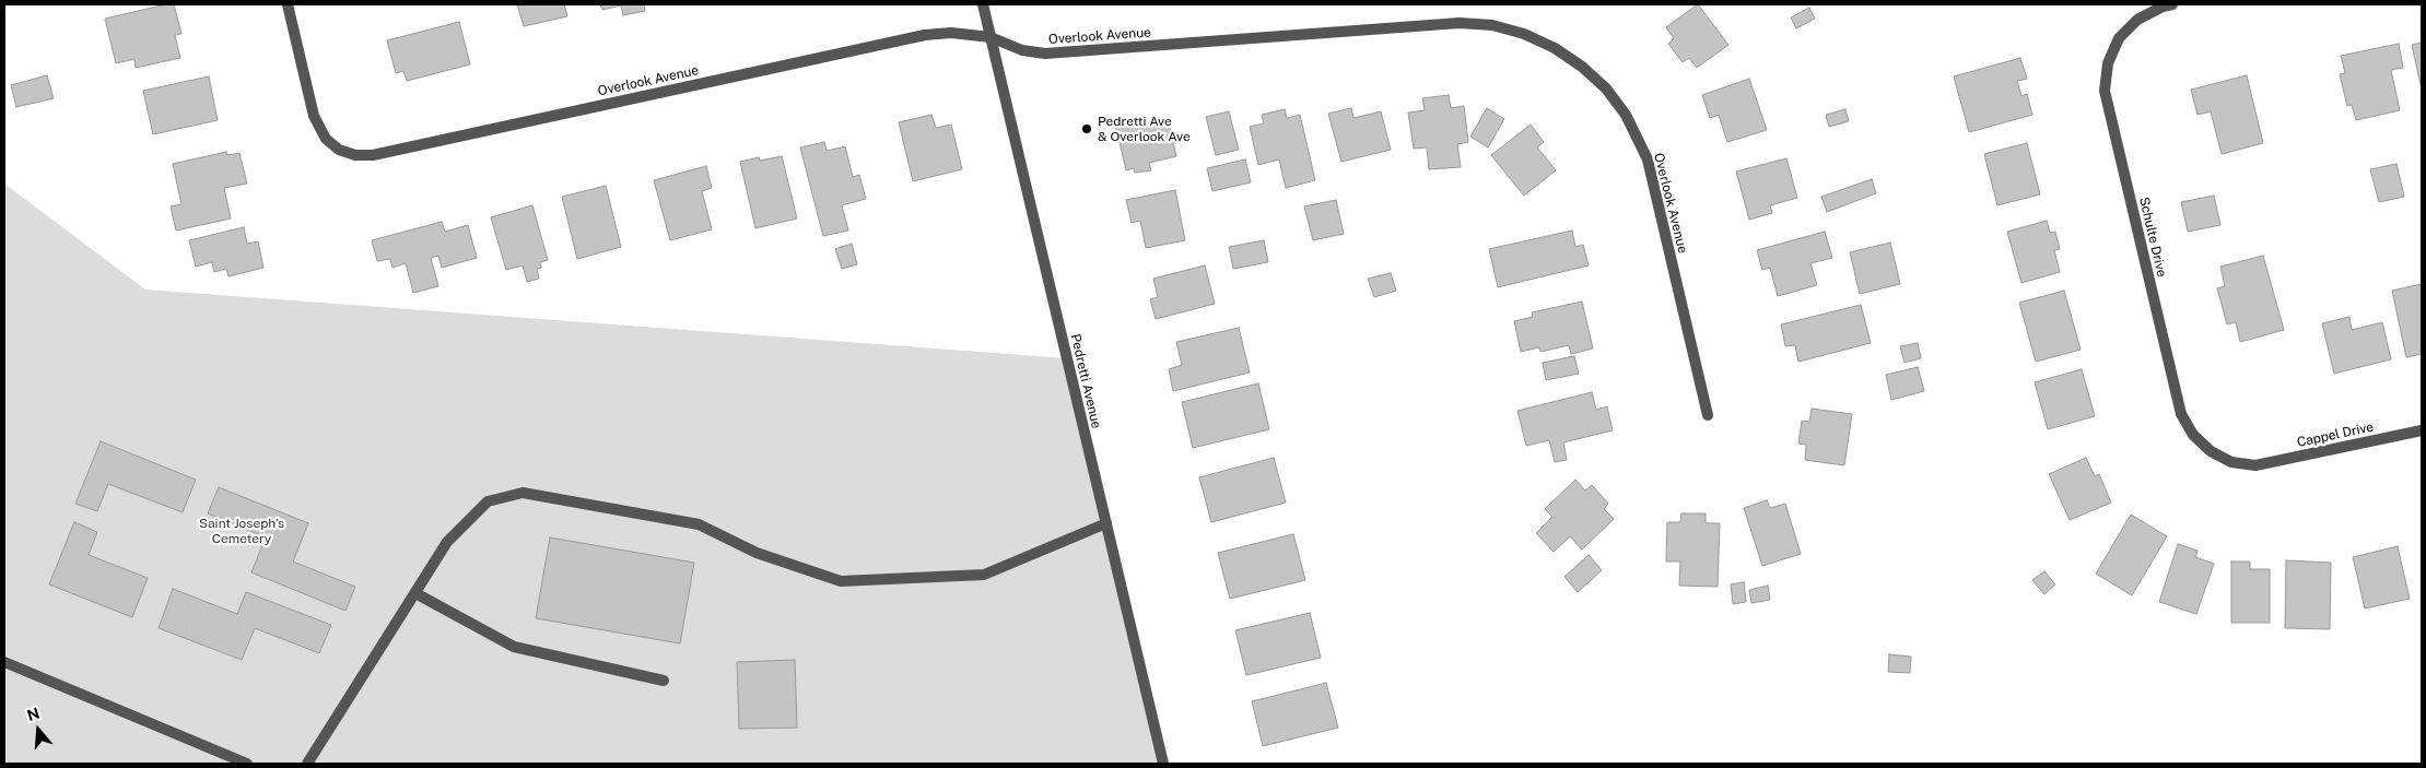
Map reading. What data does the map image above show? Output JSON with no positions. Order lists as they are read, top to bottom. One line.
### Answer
{"streets":{"street":["Overlook Avenue","Schulte Drive","Pedretti Avenue","Cappel Drive"]},"crossings":[["Overlook Avenue","Pedretti Avenue"],["Schulte Drive","Cappel Drive"]],"parks":["Saint Joseph’s Cemetery"],"places":["Pedretti Ave & Overlook Ave"],"north":"top"}
